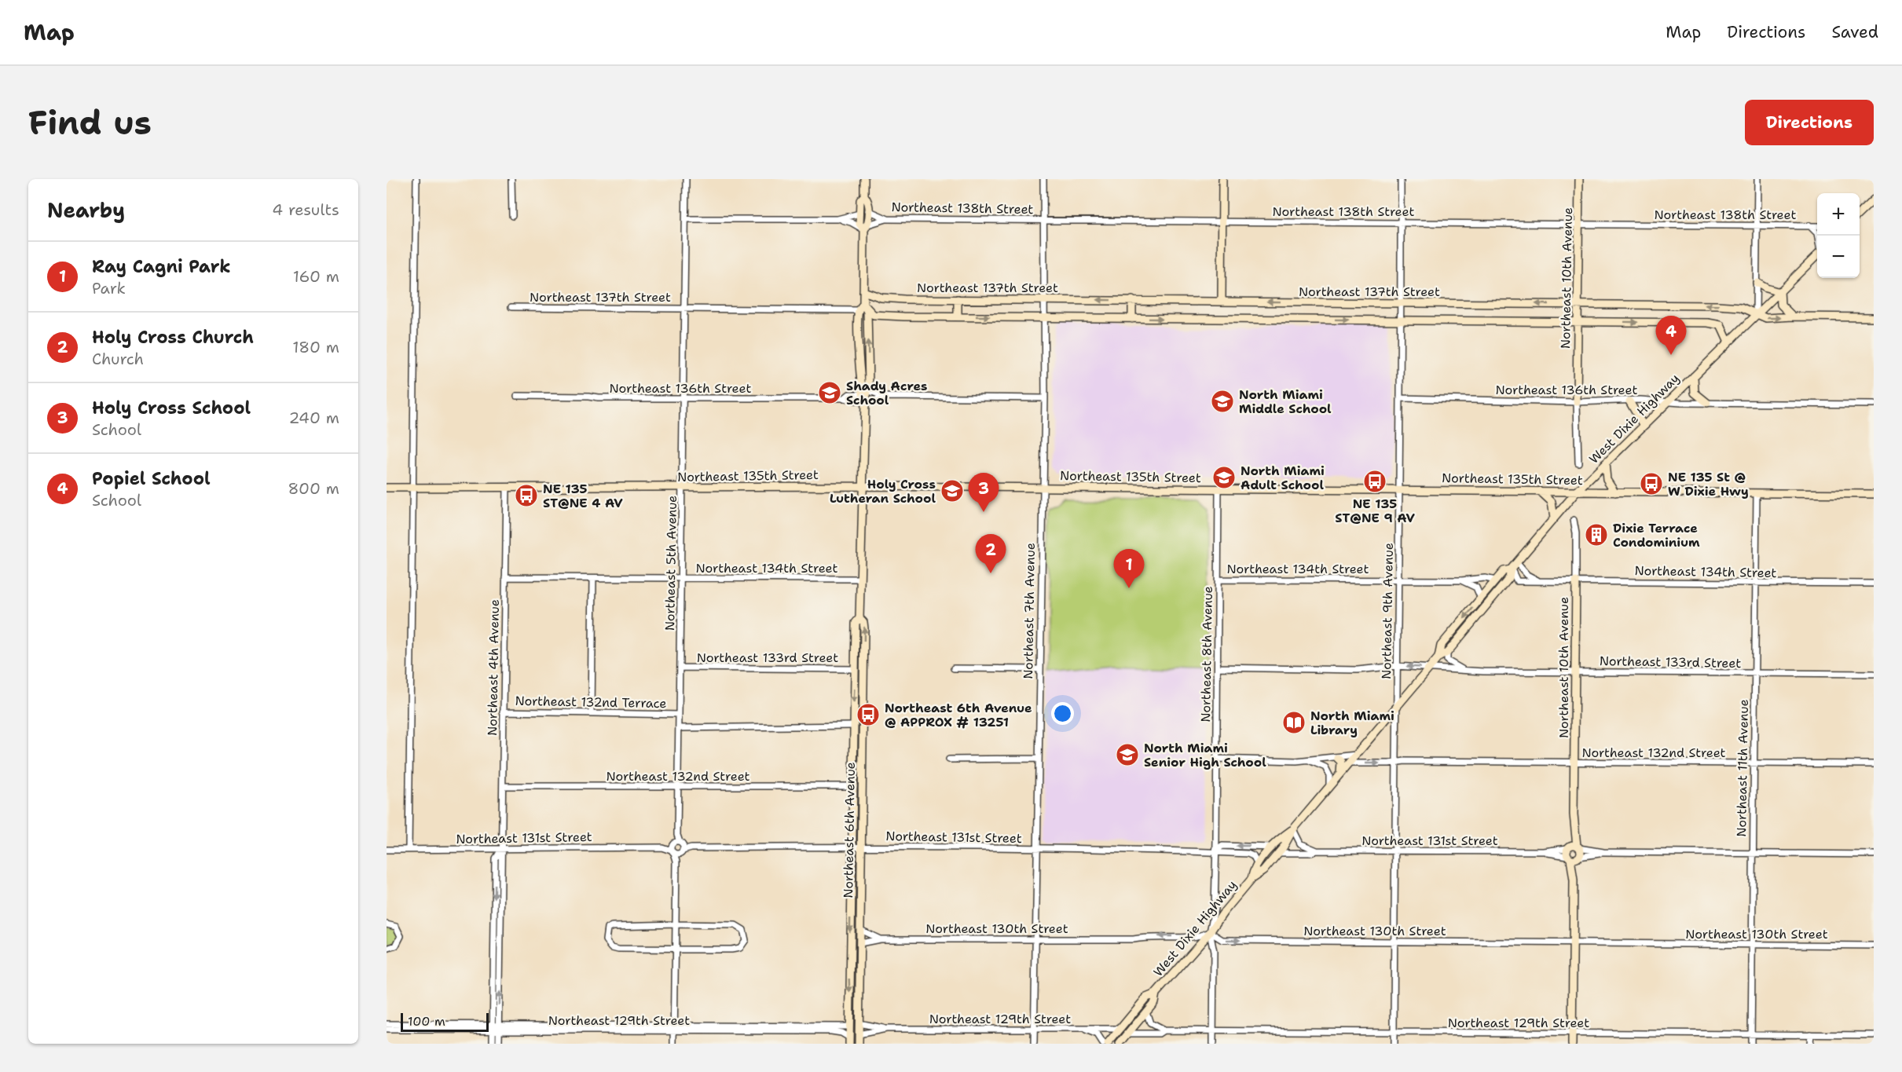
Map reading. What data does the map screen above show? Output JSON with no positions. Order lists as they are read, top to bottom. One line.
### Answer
{"streets":{"main road":["Northeast 10th Avenue","Northeast 137th Street","West Dixie Highway","Northeast 135th Street","Northeast 6th Avenue"],"street":["Northeast 138th Street","Northeast 136th Street","Northeast 5th Avenue","Northeast 134th Street","Northeast 7th Avenue","Northeast 9th Avenue","Northeast 8th Avenue","Northeast 133rd Street","Northeast 4th Avenue","Northeast 132nd Terrace","Northeast 132nd Street","Northeast 11th Avenue","Northeast 131st Street","Northeast 130th Street","Northeast 129th Street"]},"crossings":[["Northeast 138th Street","Northeast 10th Avenue"],["Northeast 138th Street","Northeast 7th Avenue"],["Northeast 138th Street","Northeast 9th Avenue"],["Northeast 138th Street","Northeast 6th Avenue"],["Northeast 10th Avenue","Northeast 137th Street"],["Northeast 10th Avenue","Northeast 136th Street"],["Northeast 10th Avenue","Northeast 134th Street"],["Northeast 10th Avenue","Northeast 133rd Street"],["Northeast 10th Avenue","Northeast 132nd Street"],["Northeast 10th Avenue","Northeast 131st Street"],["Northeast 10th Avenue","Northeast 130th Street"],["Northeast 10th Avenue","Northeast 129th Street"],["Northeast 137th Street","West Dixie Highway"],["Northeast 137th Street","Northeast 5th Avenue"],["Northeast 137th Street","Northeast 7th Avenue"],["Northeast 137th Street","Northeast 9th Avenue"],["Northeast 137th Street","Northeast 6th Avenue"],["Northeast 136th Street","West Dixie Highway"],["Northeast 136th Street","Northeast 5th Avenue"],["Northeast 136th Street","Northeast 7th Avenue"],["Northeast 136th Street","Northeast 9th Avenue"],["Northeast 136th Street","Northeast 6th Avenue"],["West Dixie Highway","Northeast 135th Street"],["West Dixie Highway","Northeast 134th Street"],["West Dixie Highway","Northeast 9th Avenue"],["West Dixie Highway","Northeast 8th Avenue"],["West Dixie Highway","Northeast 133rd Street"],["West Dixie Highway","Northeast 132nd Street"],["West Dixie Highway","Northeast 131st Street"],["West Dixie Highway","Northeast 130th Street"],["West Dixie Highway","Northeast 129th Street"],["Northeast 135th Street","Northeast 5th Avenue"],["Northeast 135th Street","Northeast 7th Avenue"],["Northeast 135th Street","Northeast 9th Avenue"],["Northeast 135th Street","Northeast 8th Avenue"],["Northeast 135th Street","Northeast 4th Avenue"],["Northeast 135th Street","Northeast 11th Avenue"],["Northeast 135th Street","Northeast 6th Avenue"],["Northeast 5th Avenue","Northeast 134th Street"],["Northeast 5th Avenue","Northeast 133rd Street"],["Northeast 5th Avenue","Northeast 132nd Terrace"],["Northeast 5th Avenue","Northeast 132nd Street"],["Northeast 5th Avenue","Northeast 131st Street"],["Northeast 5th Avenue","Northeast 129th Street"],["Northeast 134th Street","Northeast 9th Avenue"],["Northeast 134th Street","Northeast 8th Avenue"],["Northeast 134th Street","Northeast 4th Avenue"],["Northeast 134th Street","Northeast 11th Avenue"],["Northeast 134th Street","Northeast 6th Avenue"],["Northeast 7th Avenue","Northeast 131st Street"],["Northeast 7th Avenue","Northeast 130th Street"],["Northeast 7th Avenue","Northeast 129th Street"],["Northeast 9th Avenue","Northeast 133rd Street"],["Northeast 9th Avenue","Northeast 132nd Street"],["Northeast 9th Avenue","Northeast 131st Street"],["Northeast 9th Avenue","Northeast 130th Street"],["Northeast 9th Avenue","Northeast 129th Street"],["Northeast 8th Avenue","Northeast 133rd Street"],["Northeast 8th Avenue","Northeast 131st Street"],["Northeast 8th Avenue","Northeast 130th Street"],["Northeast 8th Avenue","Northeast 129th Street"],["Northeast 133rd Street","Northeast 11th Avenue"],["Northeast 133rd Street","Northeast 6th Avenue"],["Northeast 4th Avenue","Northeast 132nd Terrace"],["Northeast 4th Avenue","Northeast 132nd Street"],["Northeast 4th Avenue","Northeast 131st Street"],["Northeast 4th Avenue","Northeast 129th Street"],["Northeast 132nd Street","Northeast 11th Avenue"],["Northeast 132nd Street","Northeast 6th Avenue"],["Northeast 11th Avenue","Northeast 131st Street"],["Northeast 11th Avenue","Northeast 130th Street"],["Northeast 11th Avenue","Northeast 129th Street"],["Northeast 6th Avenue","Northeast 131st Street"],["Northeast 6th Avenue","Northeast 130th Street"],["Northeast 6th Avenue","Northeast 129th Street"]],"places":{"school or university":["Shady Acres School","North Miami Middle School","North Miami Adult School","Holy Cross Lutheran School","North Miami Senior High School"],"bus stop":["NE 135 ST@NE 9 AV","NE 135 St @ W Dixie Hwy","NE 135 ST@NE 4 AV","Northeast 6th Avenue @ APPROX # 13251"],"building":["Dixie Terrace Condominium"],"library":["North Miami Library"]},"scale_bar":"100 m","page":{"header":"Map","nav":["Map","Directions","Saved"],"buttons":"Directions","title":"Find us","heading":["Nearby","4 results"],"map_buttons":["+","−"],"list":[{"mark":"1","name":"Ray Cagni Park","note":"Park","value":"160 m"},{"mark":"2","name":"Holy Cross Church","note":"Church","value":"180 m"},{"mark":"3","name":"Holy Cross School","note":"School","value":"240 m"},{"mark":"4","name":"Popiel School","note":"School","value":"800 m"}],"pins":["4","3","2","1"],"scale":"100 m"}}
